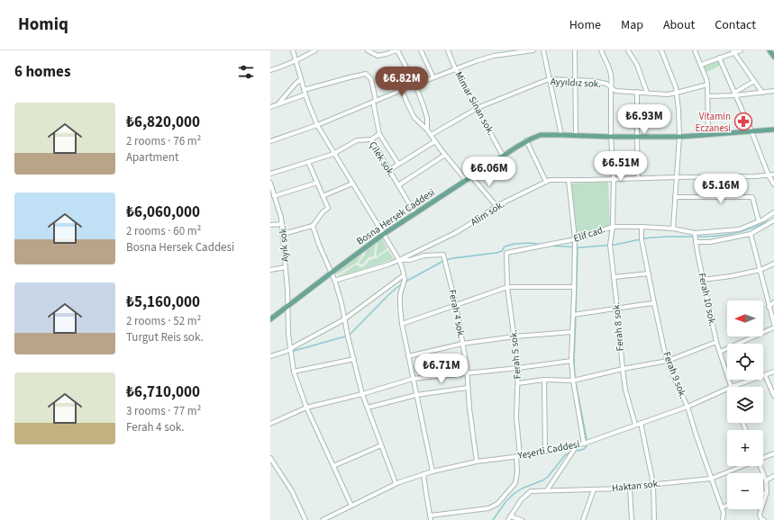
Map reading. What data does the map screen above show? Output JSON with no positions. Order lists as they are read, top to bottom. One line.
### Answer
{"streets":{"main road":["Bosna Hersek Caddesi"],"street":["Ayyıldız sok.","Mimar Sinan sok.","Çilek sok.","Alim sok.","Elif cad.","Ayık sok.","Ferah 10 sok.","Ferah 4 sok.","Ferah 8 sok.","Ferah 5 sok.","Ferah 9 sok.","Yeşerti Caddesi","Haktan sok."]},"crossings":[["Ayyıldız sok.","Mimar Sinan sok."],["Ayyıldız sok.","Ferah 8 sok."],["Mimar Sinan sok.","Bosna Hersek Caddesi"],["Çilek sok.","Bosna Hersek Caddesi"],["Alim sok.","Ferah 4 sok."],["Alim sok.","Ferah 8 sok."],["Bosna Hersek Caddesi","Ayık sok."],["Bosna Hersek Caddesi","Ferah 8 sok."],["Elif cad.","Ferah 8 sok."],["Elif cad.","Ferah 5 sok."],["Elif cad.","Ferah 9 sok."],["Ayık sok.","Yeşerti Caddesi"],["Ferah 10 sok.","Yeşerti Caddesi"],["Ferah 4 sok.","Yeşerti Caddesi"],["Ferah 8 sok.","Yeşerti Caddesi"],["Ferah 5 sok.","Yeşerti Caddesi"],["Ferah 9 sok.","Yeşerti Caddesi"],["Ferah 9 sok.","Haktan sok."]],"places":{"pharmacy":["Vitamin Eczanesi"]},"north":"left","page":{"header":"Homiq","nav":["Home","Map","About","Contact"],"heading":"6 homes","price":["₺6.82M","₺6.93M","₺6.51M","₺6.06M","₺5.16M","₺6.71M"],"list":[{"name":"₺6,820,000","note":"2 rooms · 76 m² · Apartment"},{"name":"₺6,060,000","note":"2 rooms · 60 m² · Bosna Hersek Caddesi"},{"name":"₺5,160,000","note":"2 rooms · 52 m² · Turgut Reis sok."},{"name":"₺6,710,000","note":"3 rooms · 77 m² · Ferah 4 sok."}],"map_buttons":["+","−"]}}
